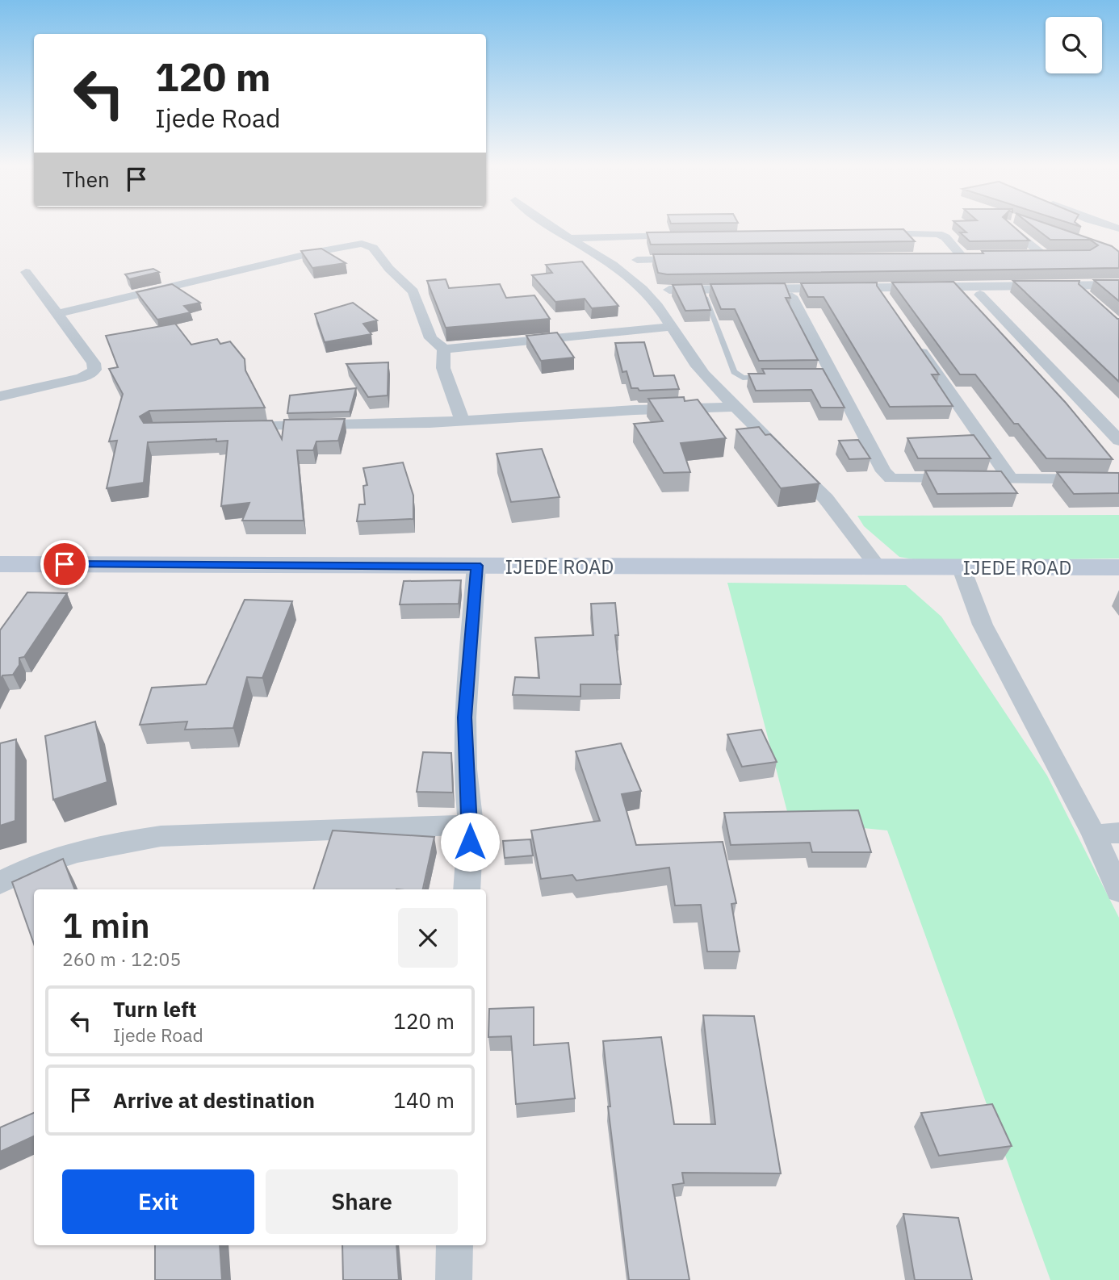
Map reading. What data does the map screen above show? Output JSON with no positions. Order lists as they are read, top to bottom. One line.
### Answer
{"streets":{"main road":["IJEDE ROAD"]},"page":{"turn":["120 m","Ijede Road"],"then":"Then","heading":["1 min","260 m · 12:05"],"list":[{"name":"Turn left","note":"Ijede Road","value":"120 m"},{"name":"Arrive at destination","value":"140 m"}],"buttons":["Exit","Share"]}}
